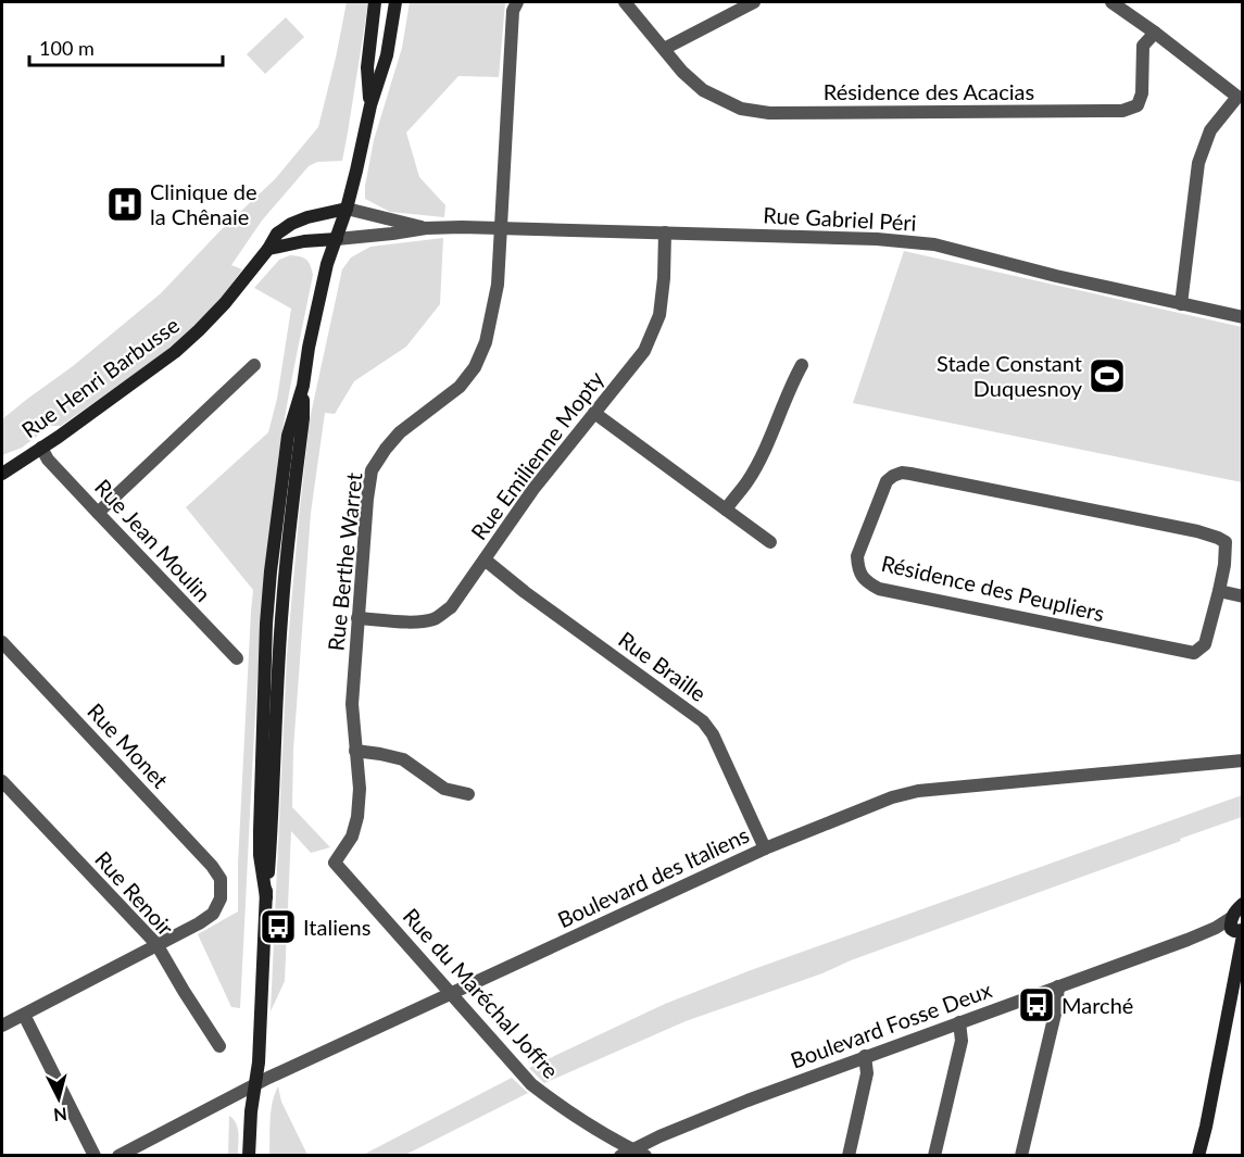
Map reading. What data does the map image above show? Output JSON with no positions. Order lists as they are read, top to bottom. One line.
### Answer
{"streets":{"main road":["Rue Henri Barbusse"],"street":["Résidence des Acacias","Rue Gabriel Péri","Rue Emilienne Mopty","Rue Jean Moulin","Rue Berthe Warret","Résidence des Peupliers","Rue Braille","Rue Monet","Boulevard des Italiens","Rue Renoir","Rue du Maréchal Joffre","Boulevard Fosse Deux"]},"crossings":[["Rue Gabriel Péri","Rue Henri Barbusse"],["Rue Gabriel Péri","Rue Emilienne Mopty"],["Rue Gabriel Péri","Rue Berthe Warret"],["Rue Henri Barbusse","Rue Jean Moulin"],["Rue Emilienne Mopty","Rue Berthe Warret"],["Rue Emilienne Mopty","Rue Braille"],["Rue Berthe Warret","Rue du Maréchal Joffre"],["Rue Braille","Boulevard des Italiens"],["Rue Monet","Rue Renoir"],["Boulevard des Italiens","Rue du Maréchal Joffre"],["Rue du Maréchal Joffre","Boulevard Fosse Deux"]],"places":{"hospital":["Clinique de la Chênaie"],"sports":["Stade Constant Duquesnoy"],"bus stop":["Italiens","Marché"]},"scale_bar":"100 m","north":"bottom"}
